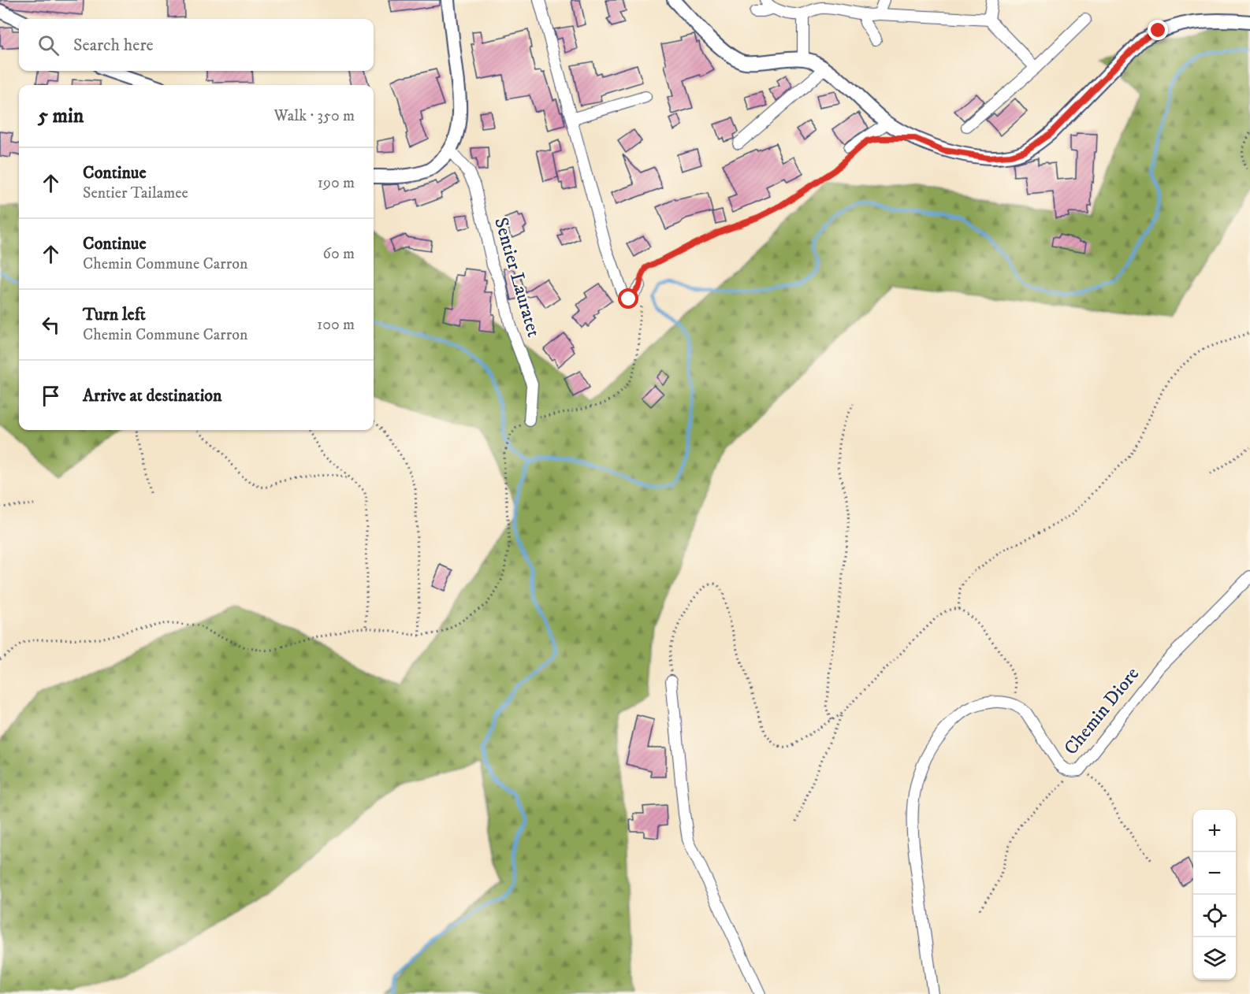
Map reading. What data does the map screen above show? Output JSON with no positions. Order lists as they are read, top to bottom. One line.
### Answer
{"streets":{"street":["Sentier Lauratet","Chemin Diore"]},"page":{"search":"Search here","heading":["5 min","Walk · 350 m"],"list":[["Continue","Sentier Tailamee","190 m"],["Continue","Chemin Commune Carron","60 m"],["Turn left","Chemin Commune Carron","100 m"],"Arrive at destination"],"map_buttons":["+","−"]}}
